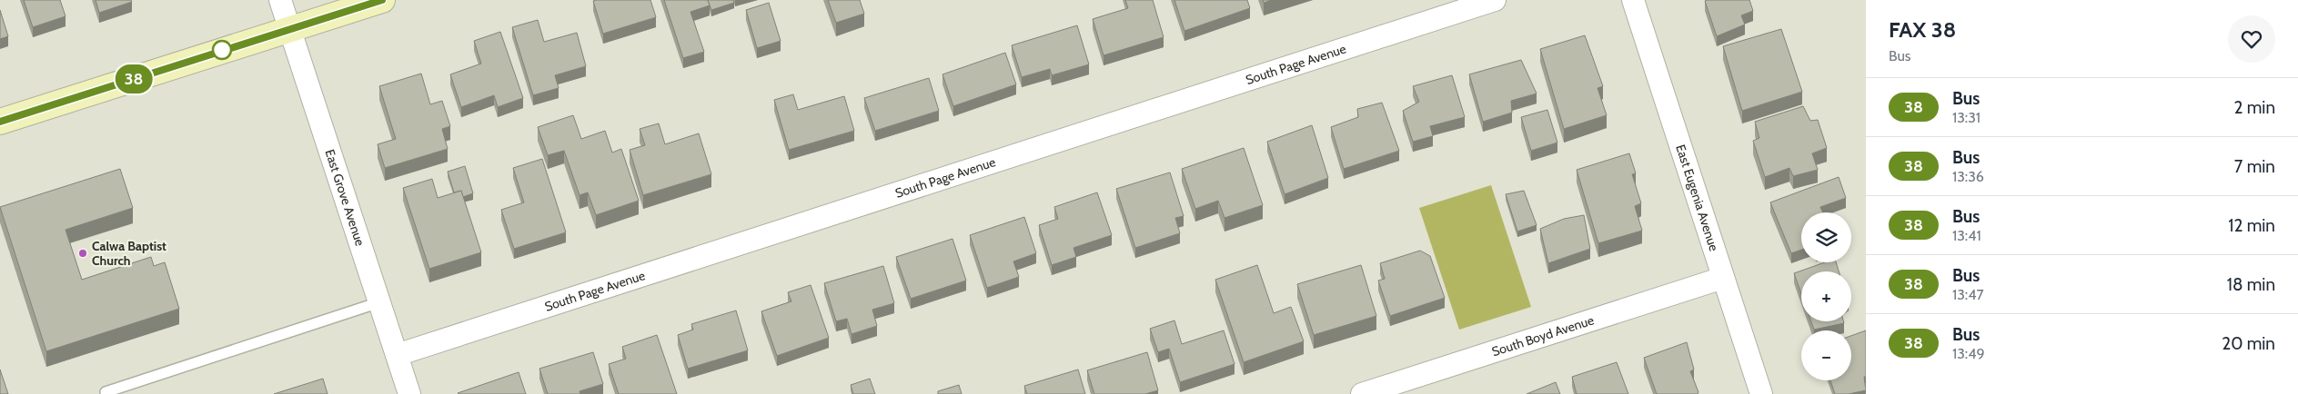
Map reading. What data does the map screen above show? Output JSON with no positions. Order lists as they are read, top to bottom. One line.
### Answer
{"streets":{"street":["South Page Avenue","East Grove Avenue","East Eugenia Avenue","South Boyd Avenue"]},"crossings":[["South Page Avenue","East Grove Avenue"],["East Eugenia Avenue","South Boyd Avenue"]],"places":["Calwa Baptist Church"],"lines":["bus line 38"],"page":{"on_map":"38","heading":["FAX 38","Bus"],"list":[{"mark":"38","name":"Bus","note":"13:31","value":"2 min"},{"mark":"38","name":"Bus","note":"13:36","value":"7 min"},{"mark":"38","name":"Bus","note":"13:41","value":"12 min"},{"mark":"38","name":"Bus","note":"13:47","value":"18 min"},{"mark":"38","name":"Bus","note":"13:49","value":"20 min"}],"map_buttons":["+","−"]}}
